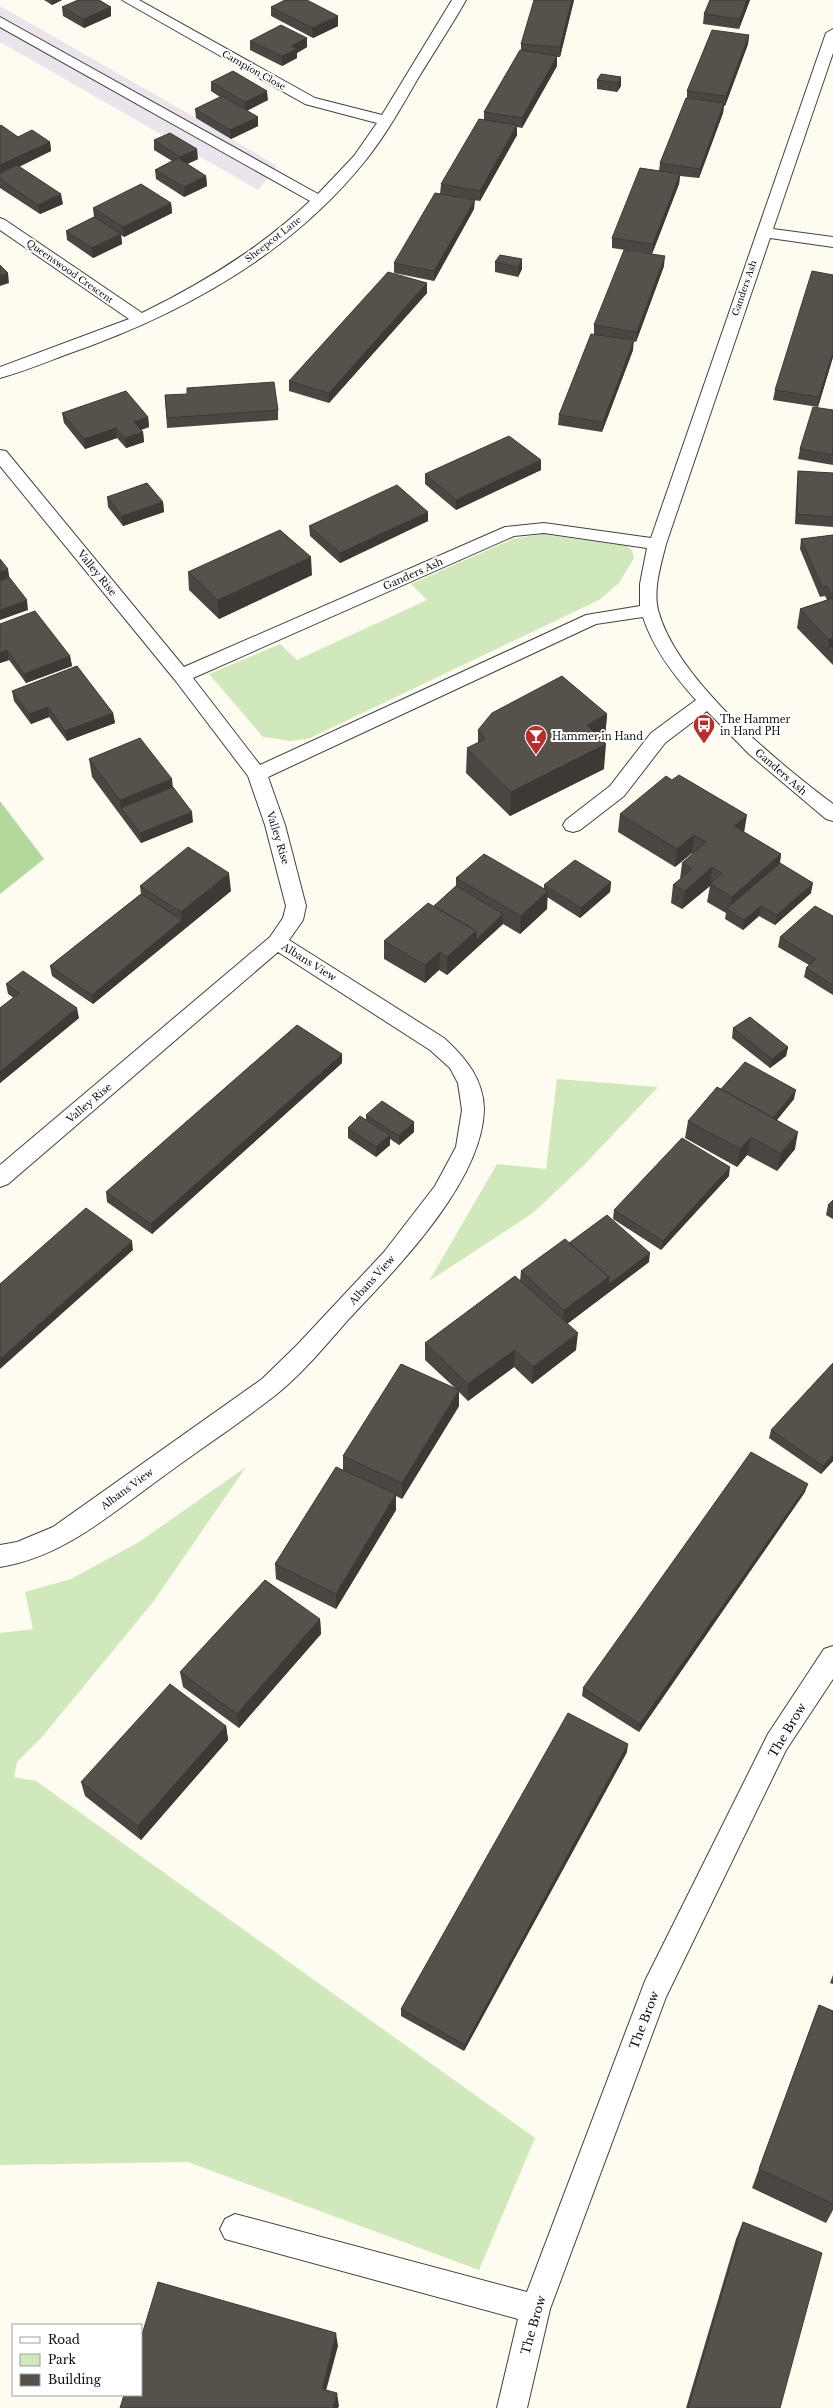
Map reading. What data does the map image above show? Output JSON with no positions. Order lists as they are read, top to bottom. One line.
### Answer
{"streets":{"street":["Campion Close","Sheepcot Lane","Queenswood Crescent","Ganders Ash","Valley Rise","Albans View","The Brow"]},"crossings":[["Campion Close","Sheepcot Lane"],["Sheepcot Lane","Queenswood Crescent"],["Ganders Ash","Valley Rise"],["Valley Rise","Albans View"]],"places":{"bus stop":["The Hammer in Hand PH"],"bar":["Hammer in Hand"]},"legend":["Road","Park","Building"]}
